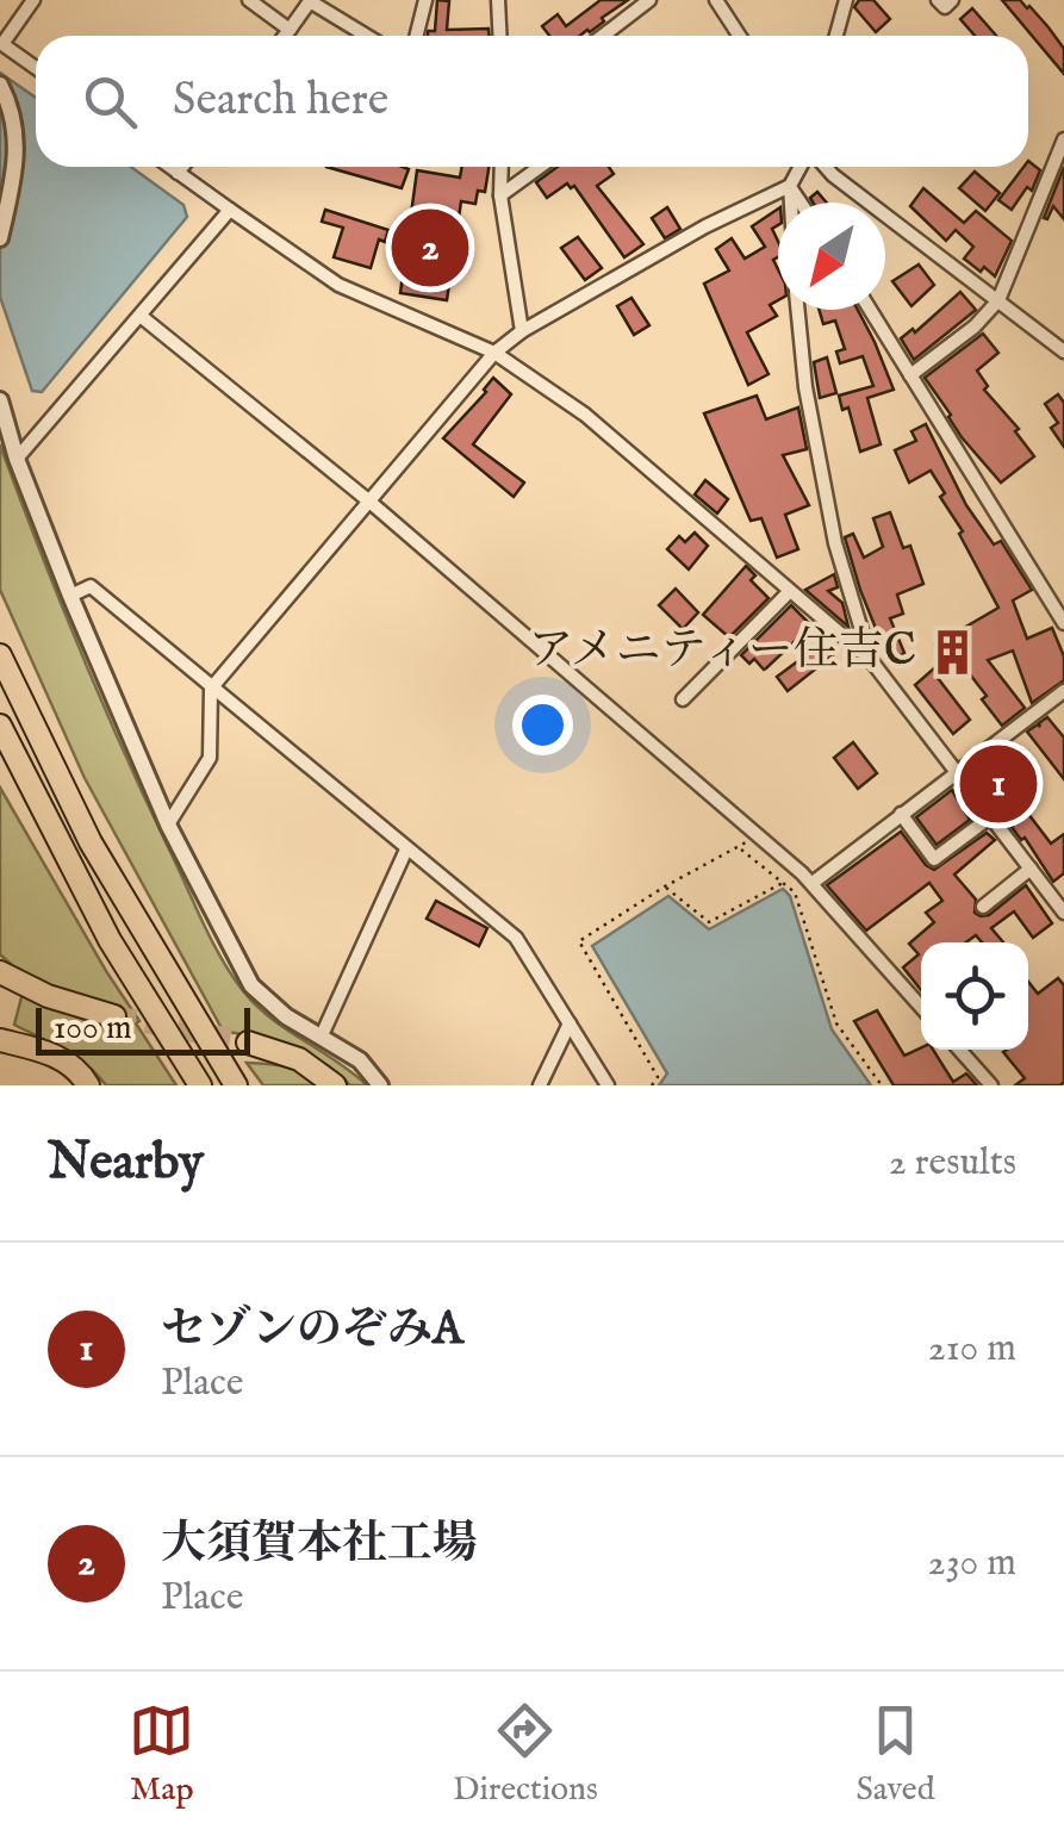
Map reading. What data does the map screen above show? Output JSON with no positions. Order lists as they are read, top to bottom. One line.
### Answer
{"places":{"building":["アメニティー住吉C"]},"scale_bar":"100 m","north":"bottom left","page":{"search":"Search here","pins":["2","1"],"scale":"100 m","heading":["Nearby","2 results"],"list":[{"mark":"1","name":"セゾンのぞみA","note":"Place","value":"210 m"},{"mark":"2","name":"大須賀本社工場","note":"Place","value":"230 m"}],"nav":["Map","Directions","Saved"]}}
